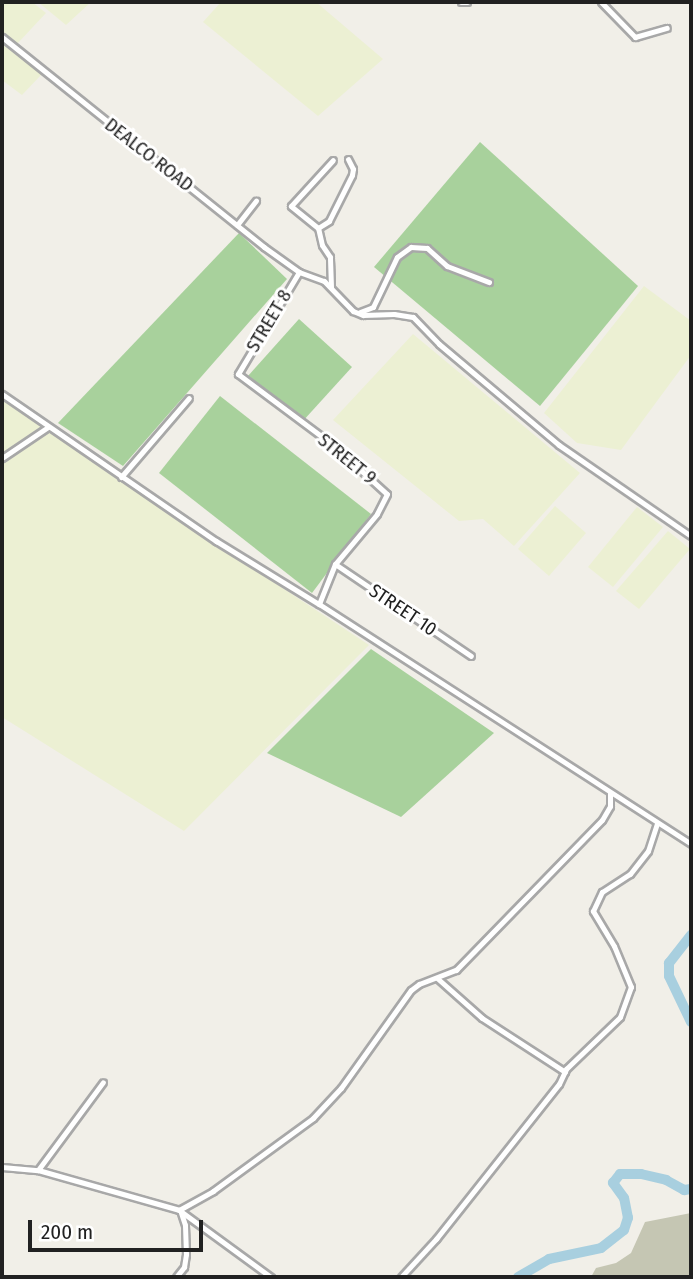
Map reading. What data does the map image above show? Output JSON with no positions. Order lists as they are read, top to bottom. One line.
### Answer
{"streets":{"street":["DEALCO ROAD","STREET 8","STREET 9","STREET 10"]},"crossings":[["DEALCO ROAD","STREET 8"],["STREET 8","STREET 9"],["STREET 9","STREET 10"]],"scale_bar":"200 m"}
